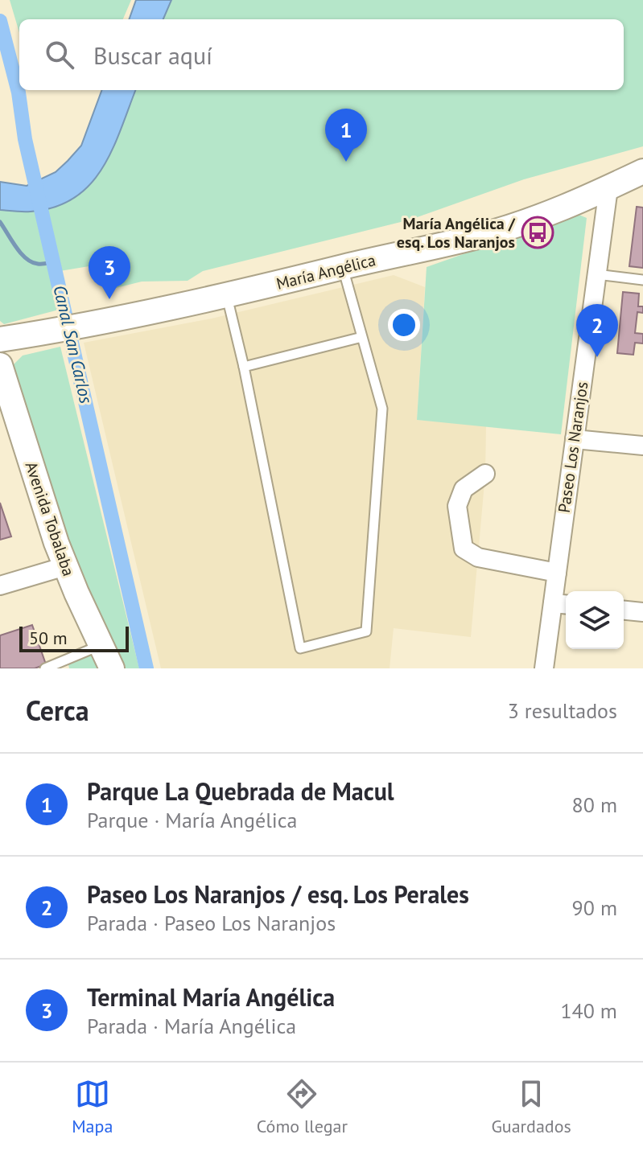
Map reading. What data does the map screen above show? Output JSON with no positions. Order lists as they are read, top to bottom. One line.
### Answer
{"streets":{"street":["María Angélica","Paseo Los Naranjos","Avenida Tobalaba"]},"crossings":[["María Angélica","Paseo Los Naranjos"]],"water":["Canal San Carlos"],"places":{"bus stop":["María Angélica / esq. Los Naranjos"]},"scale_bar":"50 m","page":{"search":"Buscar aquí","pins":["1","3","2"],"scale":"50 m","heading":["Cerca","3 resultados"],"list":[{"mark":"1","name":"Parque La Quebrada de Macul","note":"Parque · María Angélica","value":"80 m"},{"mark":"2","name":"Paseo Los Naranjos / esq. Los Perales","note":"Parada · Paseo Los Naranjos","value":"90 m"},{"mark":"3","name":"Terminal María Angélica","note":"Parada · María Angélica","value":"140 m"}],"nav":["Mapa","Cómo llegar","Guardados"]}}
